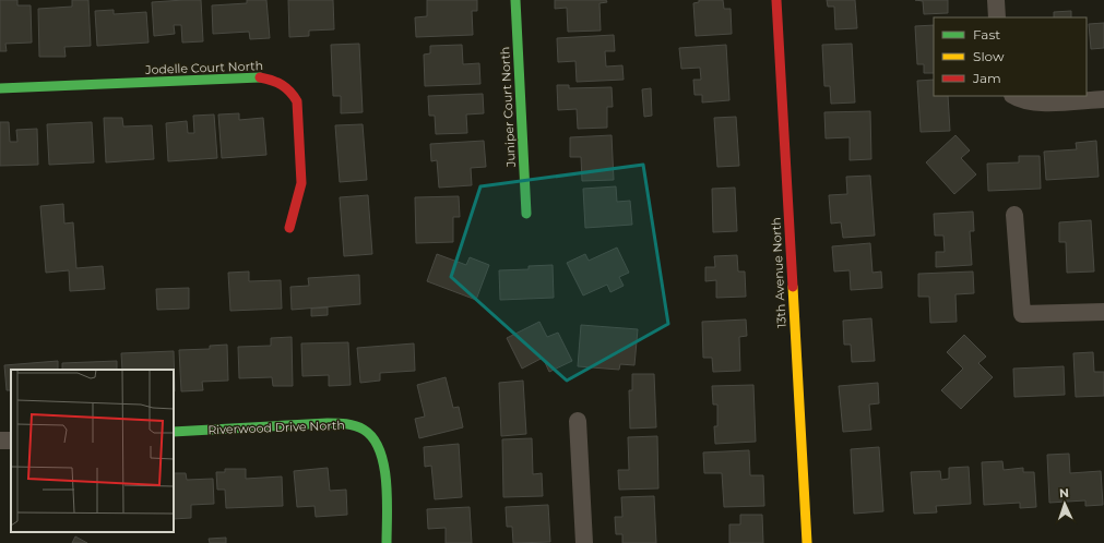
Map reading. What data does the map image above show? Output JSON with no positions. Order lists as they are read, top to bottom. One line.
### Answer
{"streets":{"street":["Jodelle Court North","Juniper Court North","13th Avenue North","Riverwood Drive North"]},"legend":["Fast","Slow","Jam"],"north":"top"}
